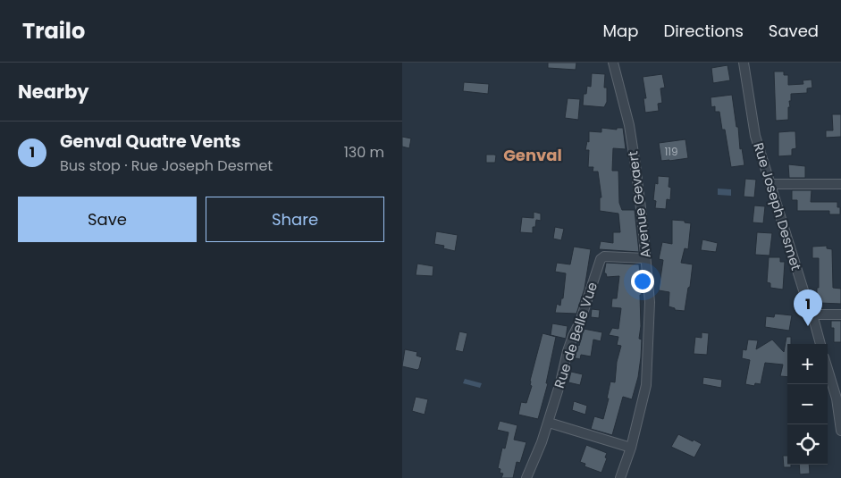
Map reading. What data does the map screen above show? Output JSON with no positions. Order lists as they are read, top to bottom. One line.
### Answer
{"streets":{"street":["Avenue Gevaert","Rue Joseph Desmet","Rue de Belle Vue"]},"crossings":[["Avenue Gevaert","Rue de Belle Vue"]],"districts":["Genval"],"house_numbers":["119"],"page":{"header":"Trailo","nav":["Map","Directions","Saved"],"heading":"Nearby","list":[{"mark":"1","name":"Genval Quatre Vents","note":"Bus stop · Rue Joseph Desmet","value":"130 m"}],"buttons":["Save","Share"],"pins":"1","map_buttons":["+","−"]}}
